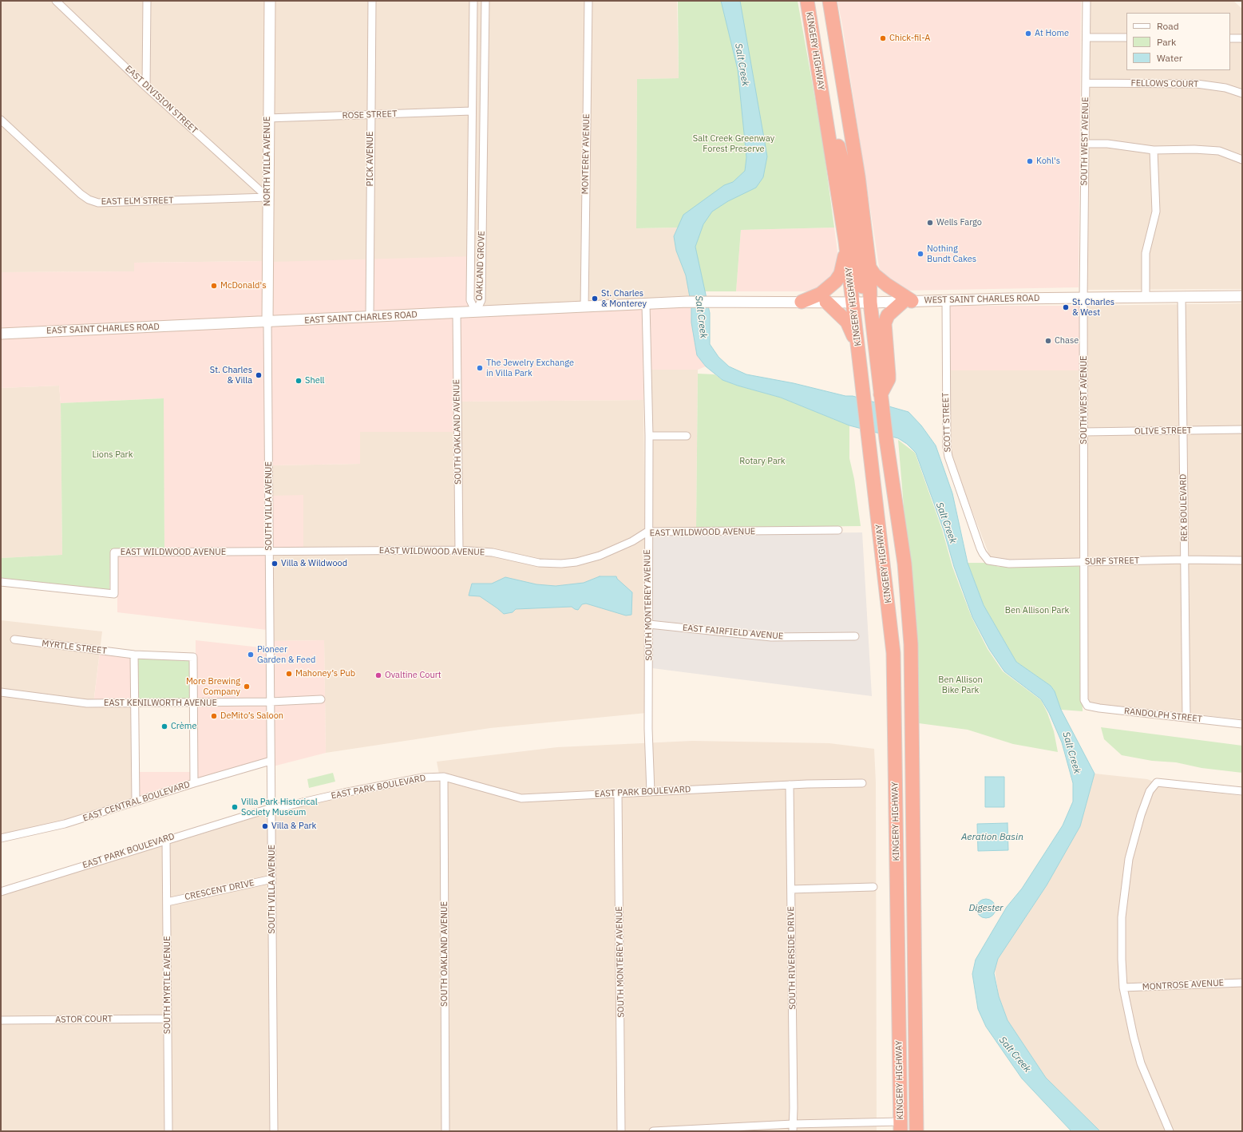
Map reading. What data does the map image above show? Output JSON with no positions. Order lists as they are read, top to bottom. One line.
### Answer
{"streets":{"highway":["KINGERY HIGHWAY"],"main road":["NORTH VILLA AVENUE","WEST SAINT CHARLES ROAD","EAST SAINT CHARLES ROAD"],"street":["FELLOWS COURT","EAST DIVISION STREET","ROSE STREET","SOUTH WEST AVENUE","MONTEREY AVENUE","PICK AVENUE","EAST ELM STREET","OAKLAND GROVE","SCOTT STREET","OLIVE STREET","SOUTH OAKLAND AVENUE","SOUTH VILLA AVENUE","REX BOULEVARD","EAST WILDWOOD AVENUE","SURF STREET","SOUTH MONTEREY AVENUE","EAST FAIRFIELD AVENUE","MYRTLE STREET","EAST KENILWORTH AVENUE","RANDOLPH STREET","EAST PARK BOULEVARD","EAST CENTRAL BOULEVARD","CRESCENT DRIVE","SOUTH RIVERSIDE DRIVE","SOUTH MYRTLE AVENUE","MONTROSE AVENUE","ASTOR COURT"]},"crossings":[["KINGERY HIGHWAY","WEST SAINT CHARLES ROAD"],["FELLOWS COURT","SOUTH WEST AVENUE"],["EAST DIVISION STREET","NORTH VILLA AVENUE"],["EAST DIVISION STREET","EAST ELM STREET"],["ROSE STREET","PICK AVENUE"],["ROSE STREET","NORTH VILLA AVENUE"],["ROSE STREET","OAKLAND GROVE"],["SOUTH WEST AVENUE","WEST SAINT CHARLES ROAD"],["SOUTH WEST AVENUE","OLIVE STREET"],["SOUTH WEST AVENUE","SURF STREET"],["SOUTH WEST AVENUE","RANDOLPH STREET"],["MONTEREY AVENUE","EAST SAINT CHARLES ROAD"],["PICK AVENUE","EAST SAINT CHARLES ROAD"],["NORTH VILLA AVENUE","EAST ELM STREET"],["NORTH VILLA AVENUE","EAST SAINT CHARLES ROAD"],["NORTH VILLA AVENUE","SOUTH VILLA AVENUE"],["OAKLAND GROVE","EAST SAINT CHARLES ROAD"],["WEST SAINT CHARLES ROAD","EAST SAINT CHARLES ROAD"],["WEST SAINT CHARLES ROAD","SCOTT STREET"],["WEST SAINT CHARLES ROAD","REX BOULEVARD"],["EAST SAINT CHARLES ROAD","SOUTH OAKLAND AVENUE"],["EAST SAINT CHARLES ROAD","SOUTH VILLA AVENUE"],["EAST SAINT CHARLES ROAD","SOUTH MONTEREY AVENUE"],["SCOTT STREET","SURF STREET"],["OLIVE STREET","REX BOULEVARD"],["SOUTH OAKLAND AVENUE","EAST WILDWOOD AVENUE"],["SOUTH OAKLAND AVENUE","EAST PARK BOULEVARD"],["SOUTH VILLA AVENUE","EAST WILDWOOD AVENUE"],["SOUTH VILLA AVENUE","EAST KENILWORTH AVENUE"],["SOUTH VILLA AVENUE","EAST PARK BOULEVARD"],["SOUTH VILLA AVENUE","EAST CENTRAL BOULEVARD"],["SOUTH VILLA AVENUE","CRESCENT DRIVE"],["REX BOULEVARD","SURF STREET"],["REX BOULEVARD","RANDOLPH STREET"],["EAST WILDWOOD AVENUE","SOUTH MONTEREY AVENUE"],["SOUTH MONTEREY AVENUE","EAST FAIRFIELD AVENUE"],["SOUTH MONTEREY AVENUE","EAST PARK BOULEVARD"],["MYRTLE STREET","EAST KENILWORTH AVENUE"],["EAST PARK BOULEVARD","SOUTH RIVERSIDE DRIVE"],["EAST PARK BOULEVARD","SOUTH MYRTLE AVENUE"],["CRESCENT DRIVE","SOUTH MYRTLE AVENUE"],["SOUTH MYRTLE AVENUE","ASTOR COURT"]],"water":["Salt Creek","Aeration Basin","Digester"],"parks":["Salt Creek Greenway Forest Preserve","Lions Park","Rotary Park","Ben Allison Park","Ben Allison Bike Park"],"places":["At Home","Chick-fil-A","Kohl's","Wells Fargo","Nothing Bundt Cakes","McDonald's","St. Charles & Monterey","St. Charles & West","Chase","The Jewelry Exchange in Villa Park","St. Charles & Villa","Shell","Villa & Wildwood","Pioneer Garden & Feed","Mahoney’s Pub","Ovaltine Court","More Brewing Company","DeMito’s Saloon","Crème","Villa Park Historical Society Museum","Villa & Park"],"legend":["Road","Park","Water"]}
